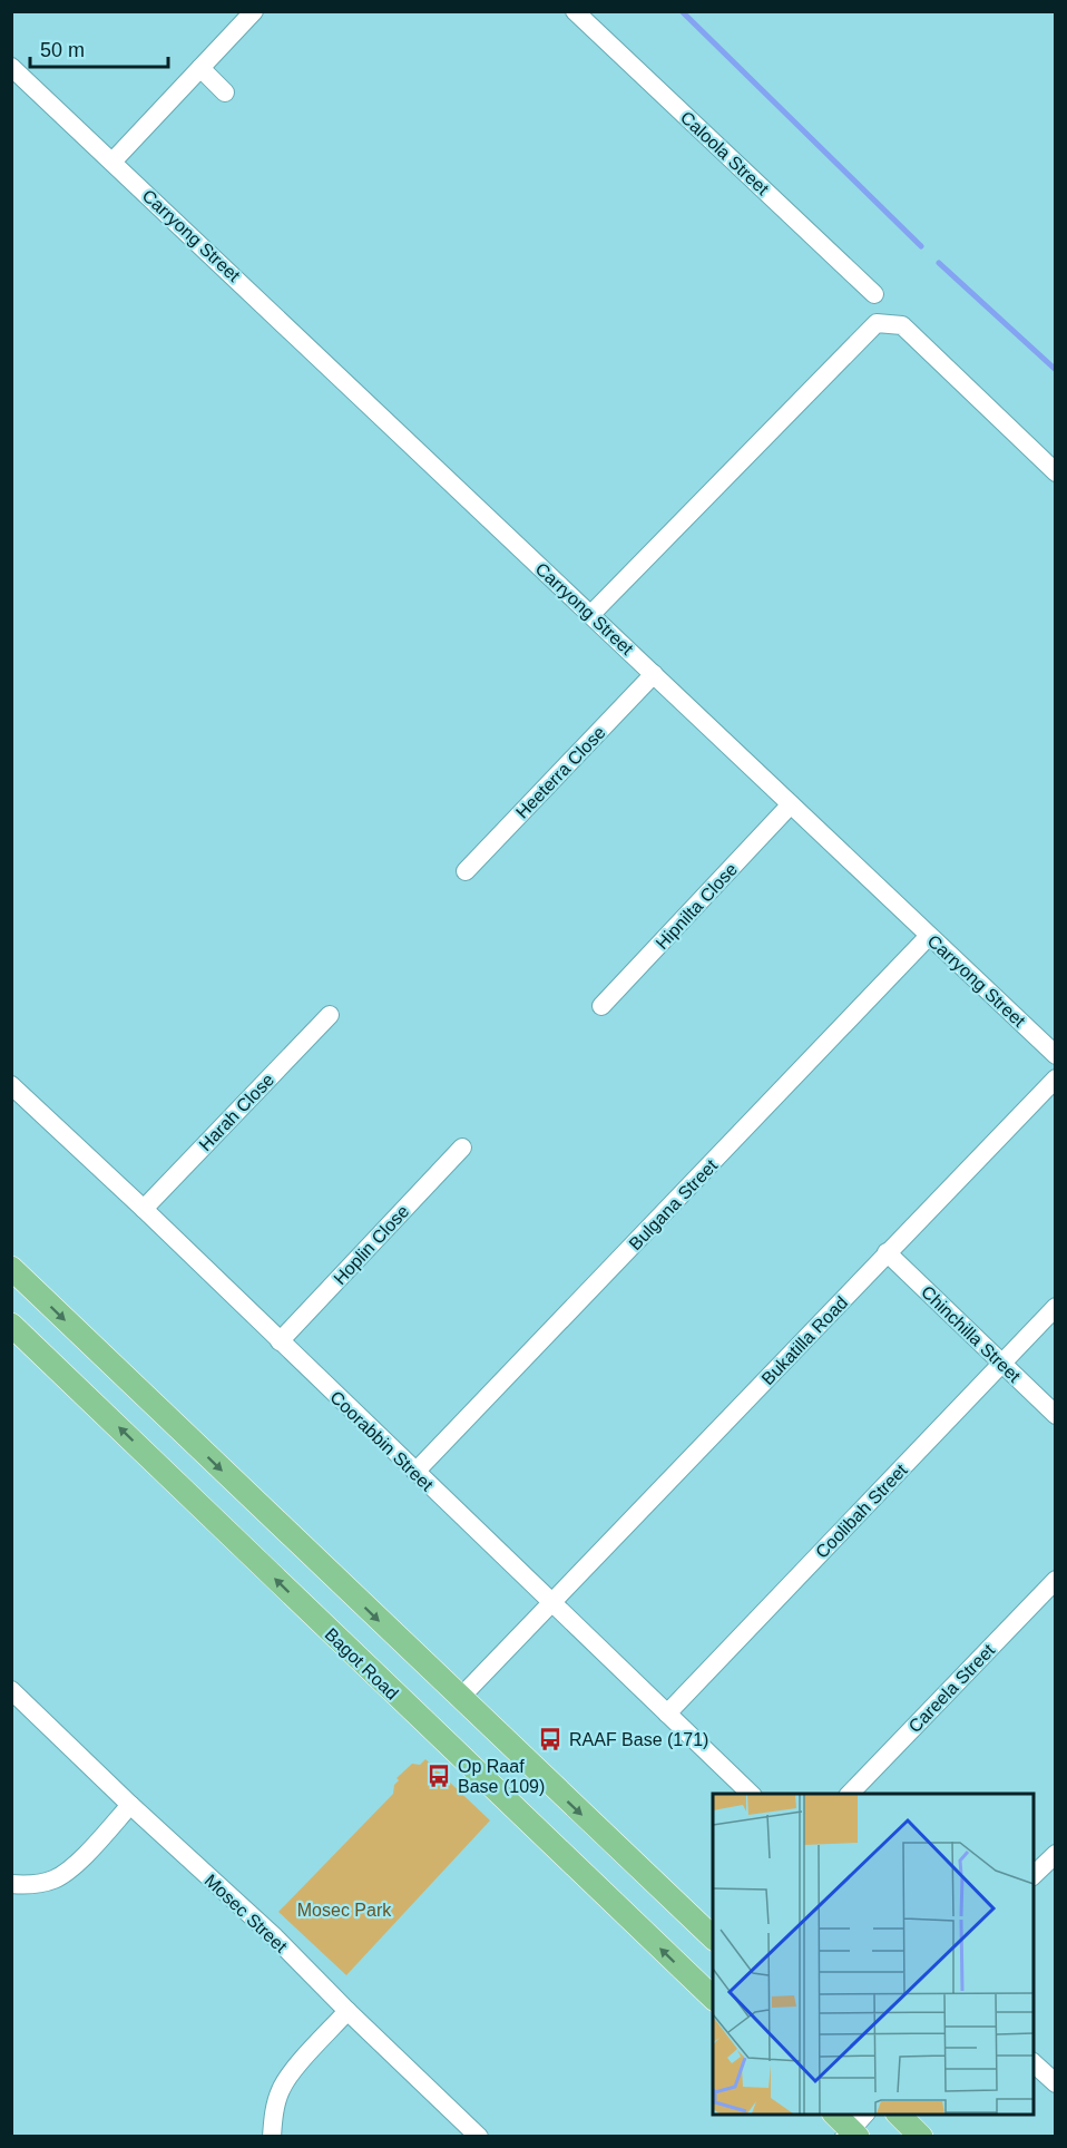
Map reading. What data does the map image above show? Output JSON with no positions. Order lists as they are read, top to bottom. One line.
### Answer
{"streets":{"main road":["Bagot Road"],"street":["Caloola Street","Carryong Street","Heeterra Close","Hipnilta Close","Harah Close","Bulgana Street","Hoplin Close","Chinchilla Street","Bukatilla Road","Coorabbin Street","Coolibah Street","Careela Street","Mosec Street"]},"crossings":[["Carryong Street","Heeterra Close"],["Carryong Street","Hipnilta Close"],["Carryong Street","Bulgana Street"],["Harah Close","Coorabbin Street"],["Bulgana Street","Coorabbin Street"],["Hoplin Close","Coorabbin Street"],["Chinchilla Street","Bukatilla Road"],["Chinchilla Street","Coolibah Street"],["Bukatilla Road","Coorabbin Street"],["Coorabbin Street","Coolibah Street"]],"parks":["Mosec Park"],"places":{"bus stop":["RAAF Base (171)","Op Raaf Base (109)"]},"scale_bar":"50 m"}
